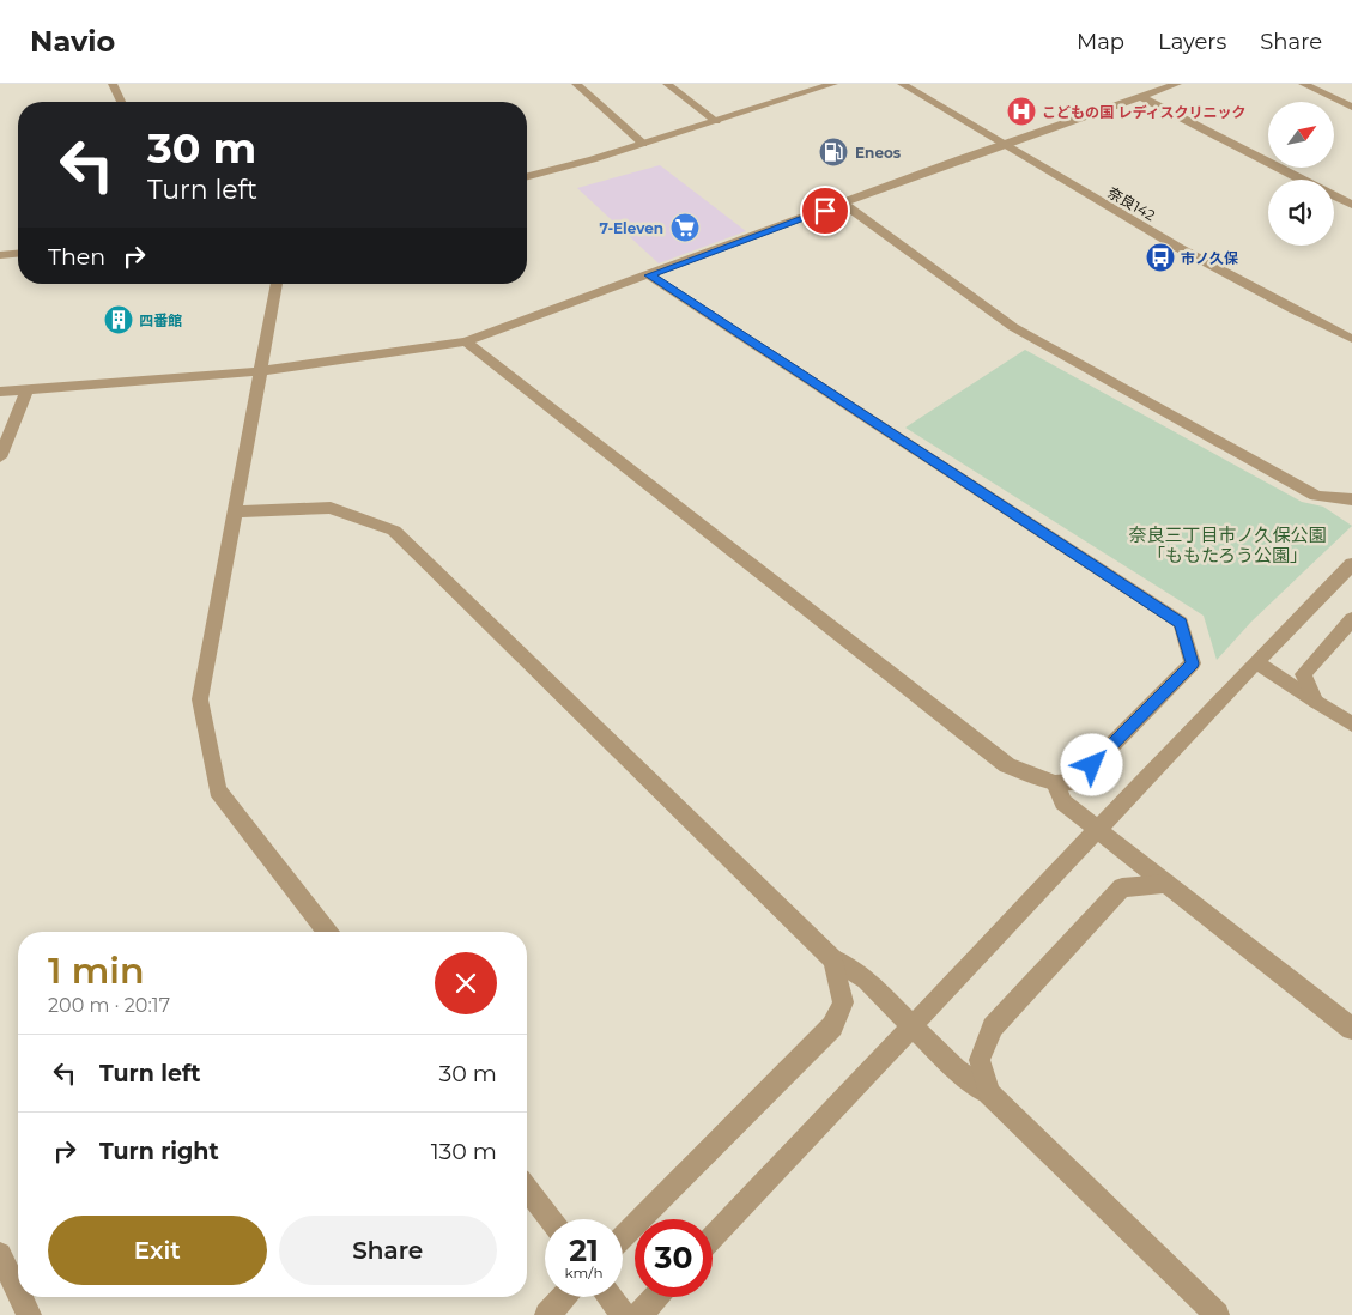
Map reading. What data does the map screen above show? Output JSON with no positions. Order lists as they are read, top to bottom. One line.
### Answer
{"streets":{"street":["奈良142"]},"parks":["奈良三丁目市ノ久保公園 「ももたろう公園」"],"places":{"hospital":["こどもの国 レディスクリニック"],"fuel station":["Eneos"],"supermarket":["7-Eleven"],"bus stop":["市ノ久保"],"building":["四番館"]},"north":"top right","page":{"header":"Navio","nav":["Map","Layers","Share"],"turn":["30 m","Turn left"],"then":"Then","heading":["1 min","200 m · 20:17"],"list":[{"name":"Turn left","value":"30 m"},{"name":"Turn right","value":"130 m"}],"buttons":["Exit","Share"],"speed":"21 km/h","limit":"30"}}
